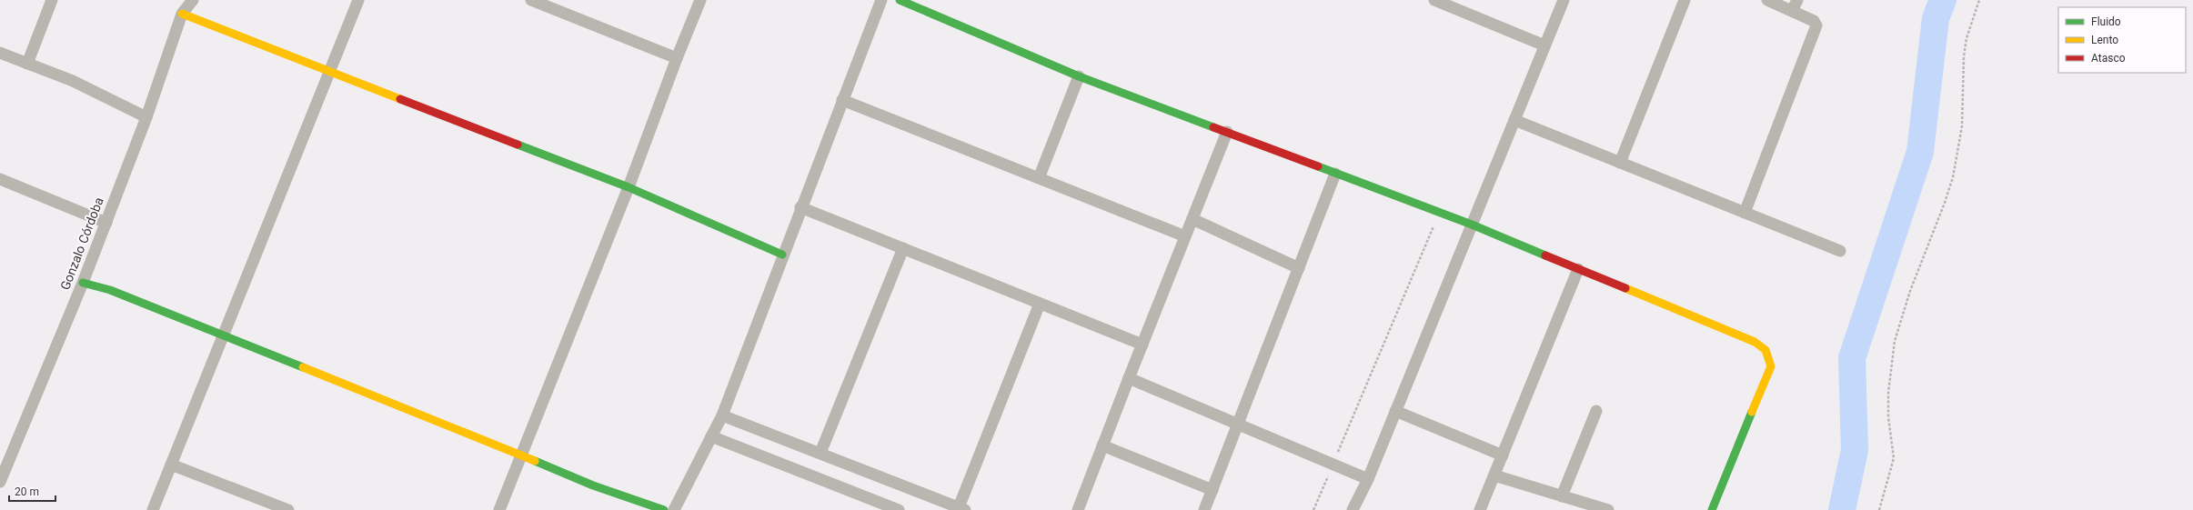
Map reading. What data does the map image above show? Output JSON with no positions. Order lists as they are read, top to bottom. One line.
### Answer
{"streets":{"street":["Gonzalo Córdoba"]},"legend":["Fluido","Lento","Atasco"],"scale_bar":"20 m"}
